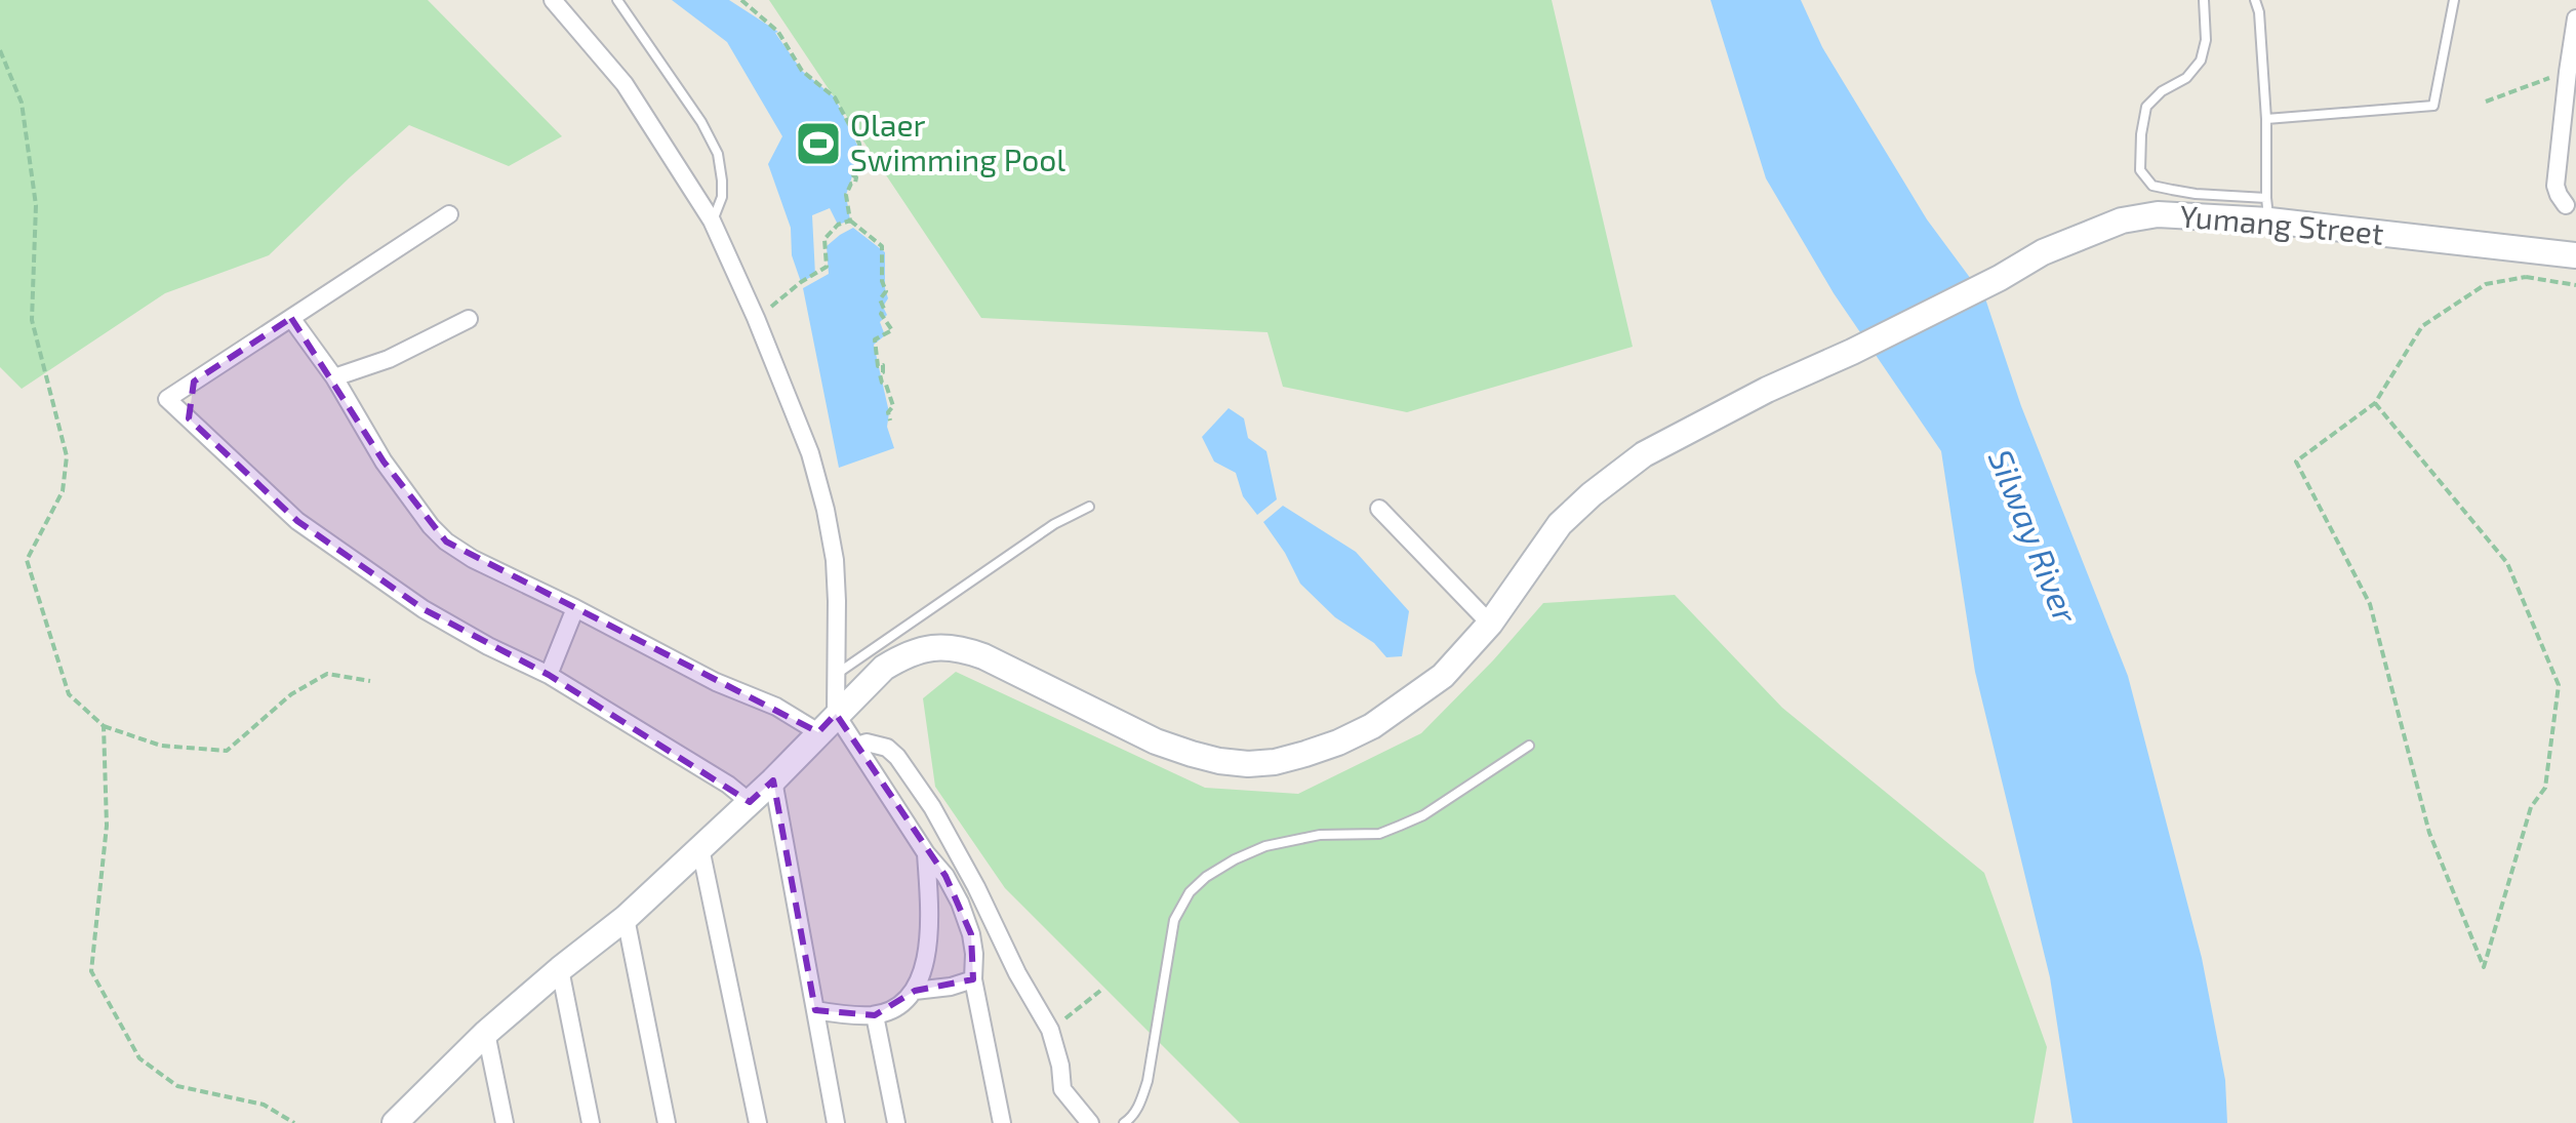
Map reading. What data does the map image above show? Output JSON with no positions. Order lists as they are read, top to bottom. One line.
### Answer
{"streets":{"main road":["Yumang Street"]},"water":["Silway River"],"places":{"sports":["Olaer Swimming Pool"]}}
